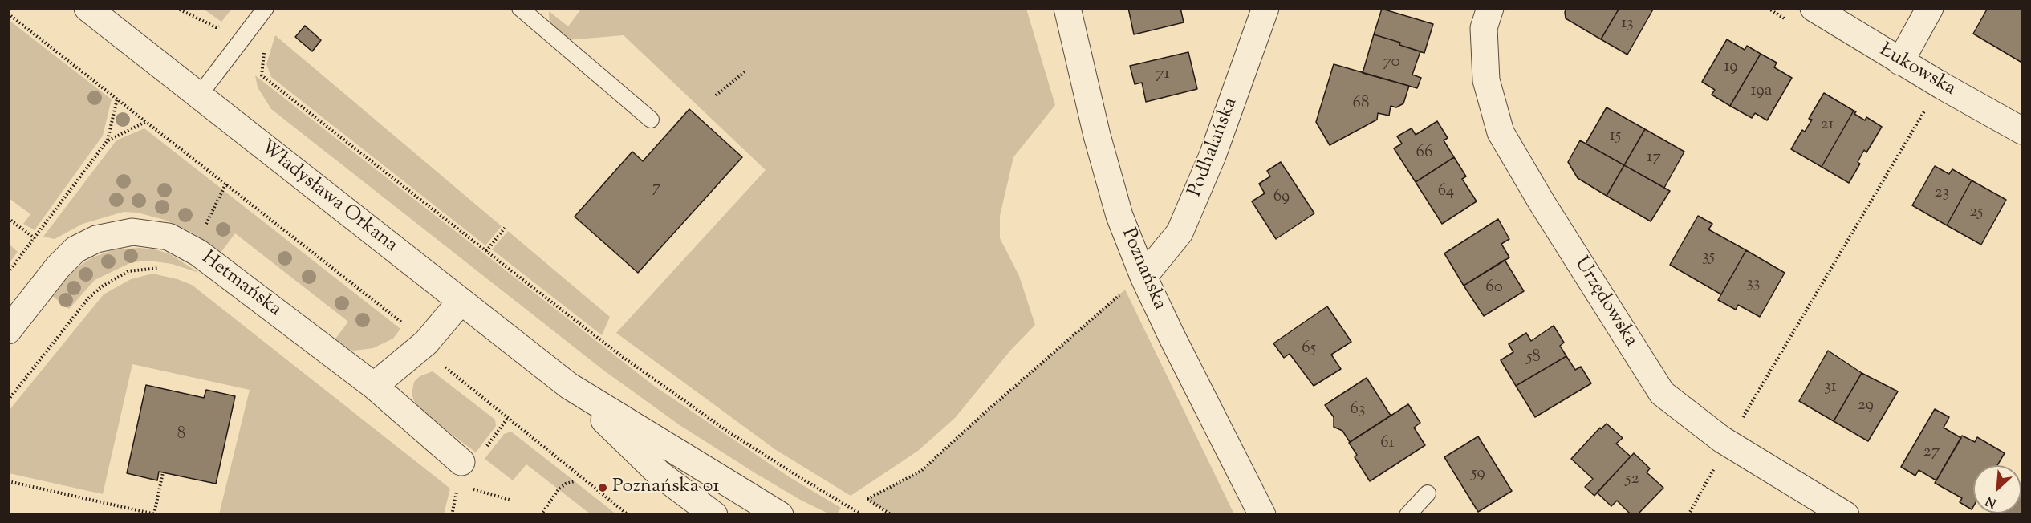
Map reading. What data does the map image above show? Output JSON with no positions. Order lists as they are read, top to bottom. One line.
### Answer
{"streets":{"street":["Łukowska","Podhalańska","Władysława Orkana","Poznańska","Hetmańska","Urzędowska"]},"crossings":[["Podhalańska","Poznańska"]],"places":["Poznańska 01"],"house_numbers":["13","70","19","71","19a","68","21","15","66","17","7","64","23","69","25","35","33","60","65","58","31","29","63","8","61","27","59","52"],"north":"bottom left"}
